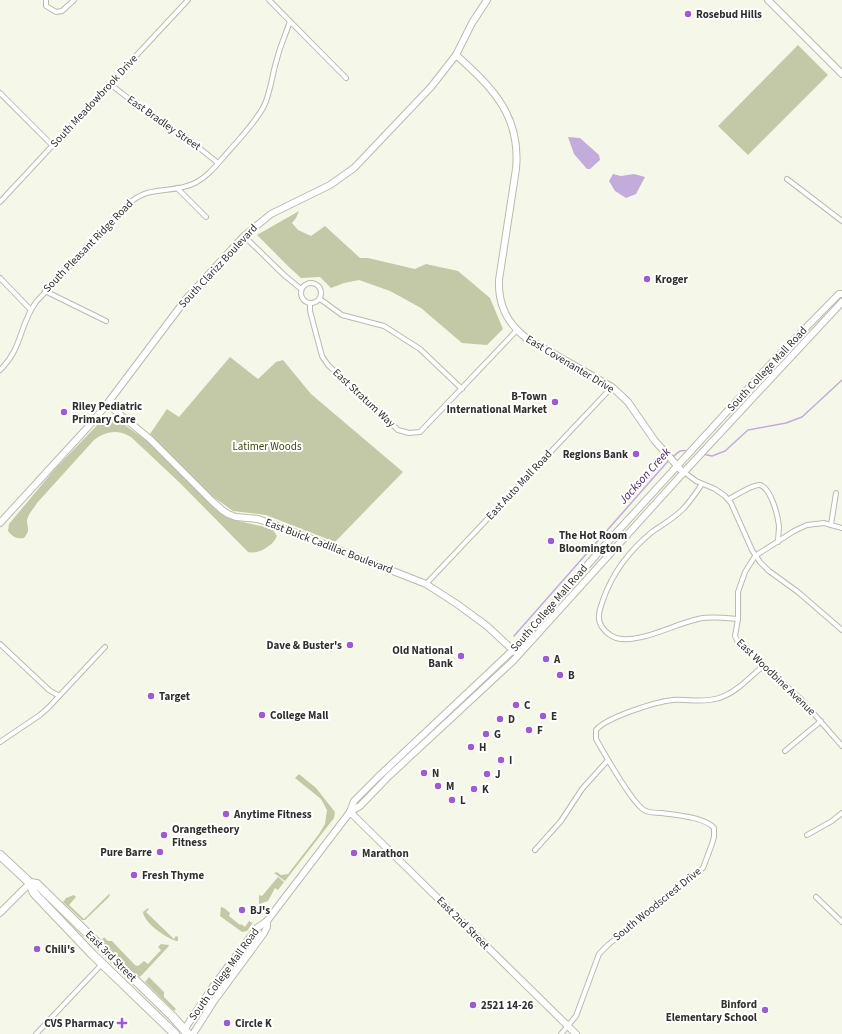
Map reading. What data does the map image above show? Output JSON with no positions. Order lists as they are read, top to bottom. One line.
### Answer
{"streets":{"highway":["East 3rd Street"],"street":["South Meadowbrook Drive","East Bradley Street","South Pleasant Ridge Road","South Clarizz Boulevard","East Covenanter Drive","South College Mall Road","East Stratum Way","East Auto Mall Road","East Buick Cadillac Boulevard","East Woodbine Avenue","South Woodscrest Drive","East 2nd Street"]},"crossings":[["South Meadowbrook Drive","East Bradley Street"],["East Bradley Street","South Pleasant Ridge Road"],["South Clarizz Boulevard","East Covenanter Drive"],["South Clarizz Boulevard","East Buick Cadillac Boulevard"],["East Covenanter Drive","South College Mall Road"],["East Covenanter Drive","East Stratum Way"],["East Covenanter Drive","East Auto Mall Road"],["East Covenanter Drive","East Woodbine Avenue"],["South College Mall Road","East Buick Cadillac Boulevard"],["South College Mall Road","East 2nd Street"],["South College Mall Road","East 3rd Street"],["East Auto Mall Road","East Buick Cadillac Boulevard"],["East Woodbine Avenue","South Woodscrest Drive"],["South Woodscrest Drive","East 2nd Street"]],"water":["Jackson Creek"],"parks":["Latimer Woods"],"places":{"other":["Rosebud Hills","Kroger","B-Town International Market","Riley Pediatric Primary Care","Regions Bank","The Hot Room Bloomington","Dave & Buster's","Old National Bank","A","B","Target","C","College Mall","E","D","F","G","H","I","N","J","M","K","L","Anytime Fitness","Orangetheory Fitness","Pure Barre","Marathon","Fresh Thyme","BJ's","Chili's","2521 14-26","Binford Elementary School","Circle K"],"health":["CVS Pharmacy"]}}
